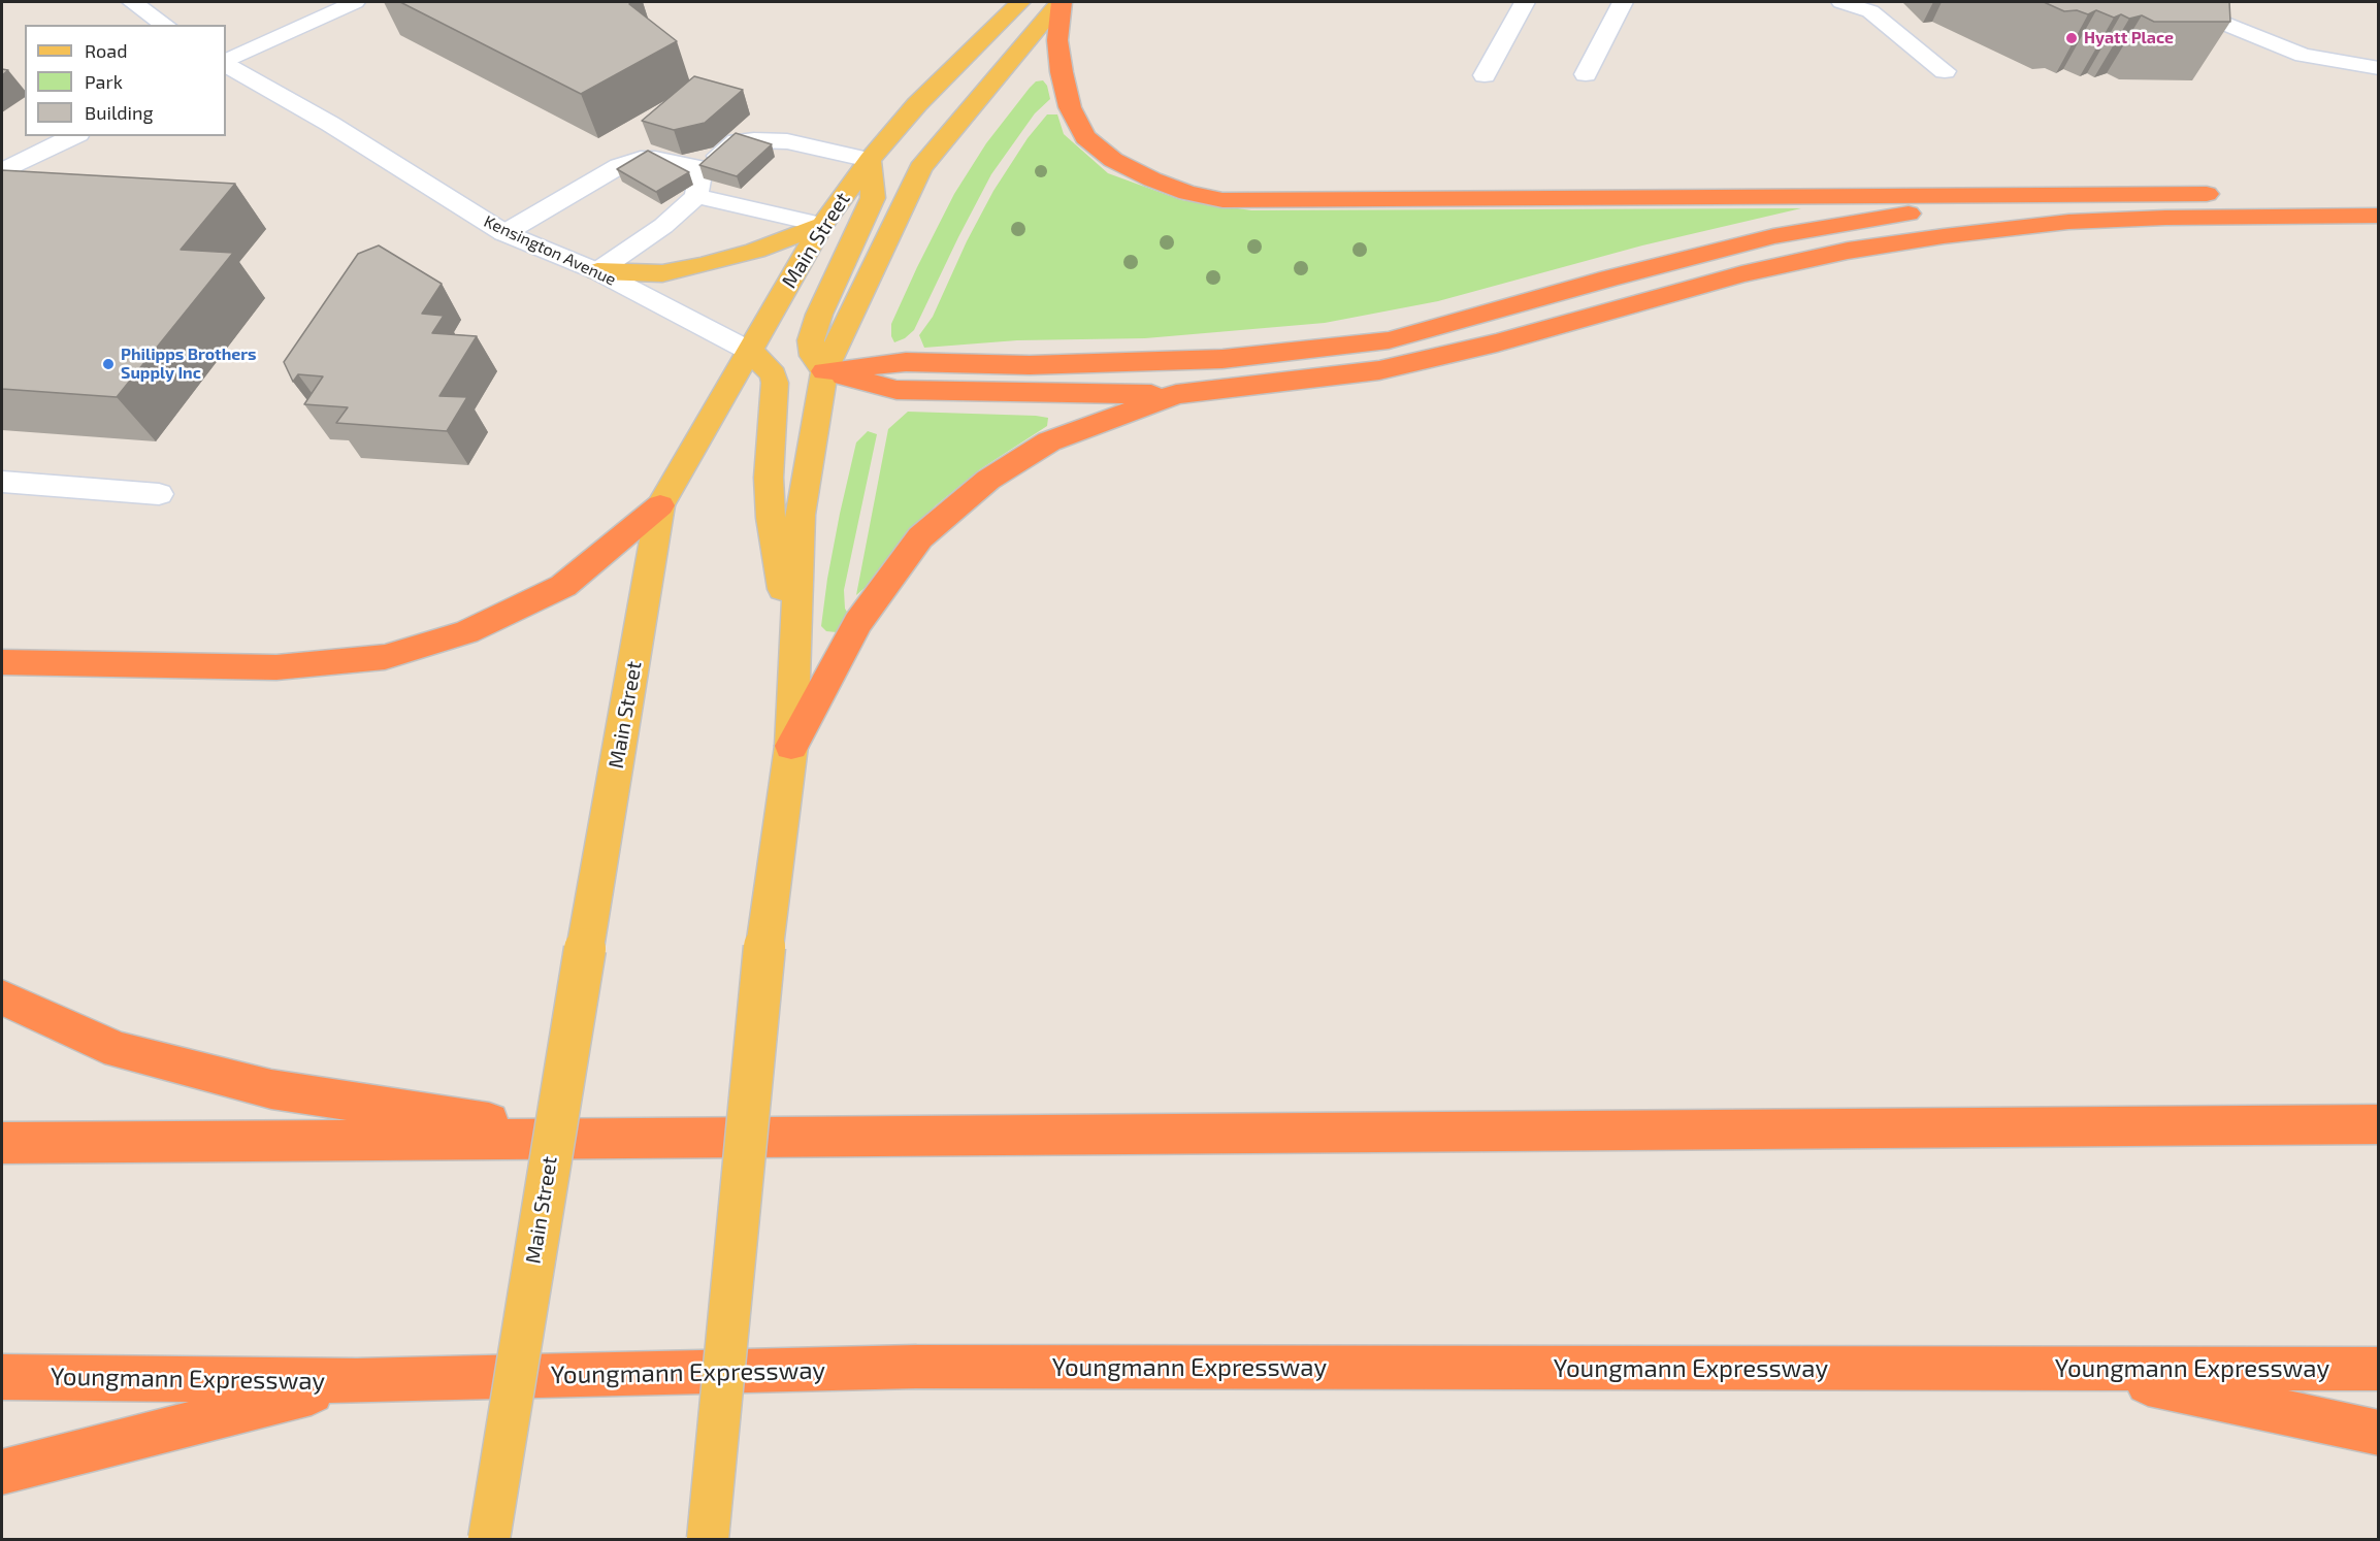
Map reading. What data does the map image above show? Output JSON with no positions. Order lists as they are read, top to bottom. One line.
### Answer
{"streets":{"highway":["Youngmann Expressway"],"main road":["Main Street","Kensington Avenue"]},"crossings":[["Main Street","Kensington Avenue"]],"places":["Hyatt Place","Philipps Brothers Supply Inc"],"legend":["Road","Park","Building"]}
